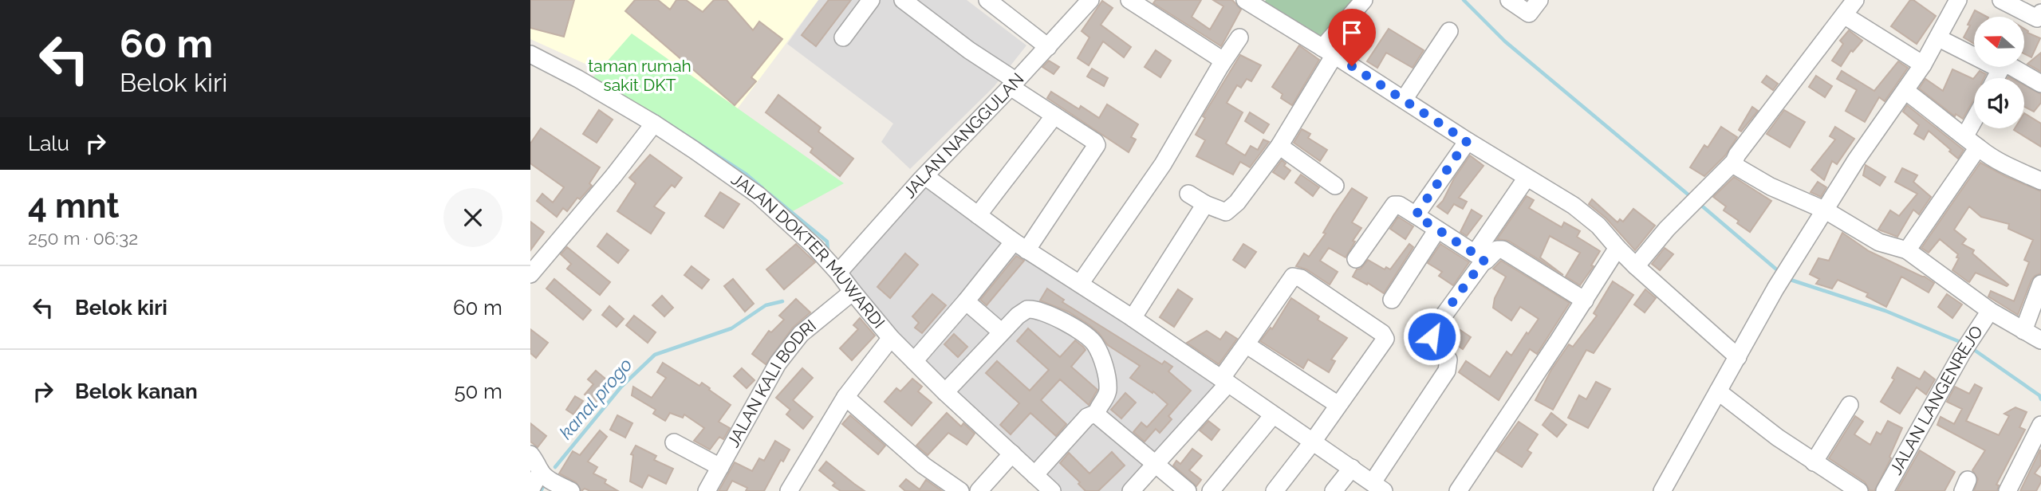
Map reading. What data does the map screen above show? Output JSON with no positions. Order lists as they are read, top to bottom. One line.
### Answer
{"streets":{"street":["JALAN NANGGULAN","JALAN DOKTER MUWARDI","JALAN KALI BODRI","JALAN LANGENREJO"]},"crossings":[["JALAN NANGGULAN","JALAN DOKTER MUWARDI"],["JALAN DOKTER MUWARDI","JALAN KALI BODRI"]],"water":["kanal progo"],"parks":["taman rumah sakit DKT"],"north":"left","page":{"turn":["60 m","Belok kiri"],"then":"Lalu","heading":["4 mnt","250 m · 06:32"],"list":[{"name":"Belok kiri","value":"60 m"},{"name":"Belok kanan","value":"50 m"}]}}
